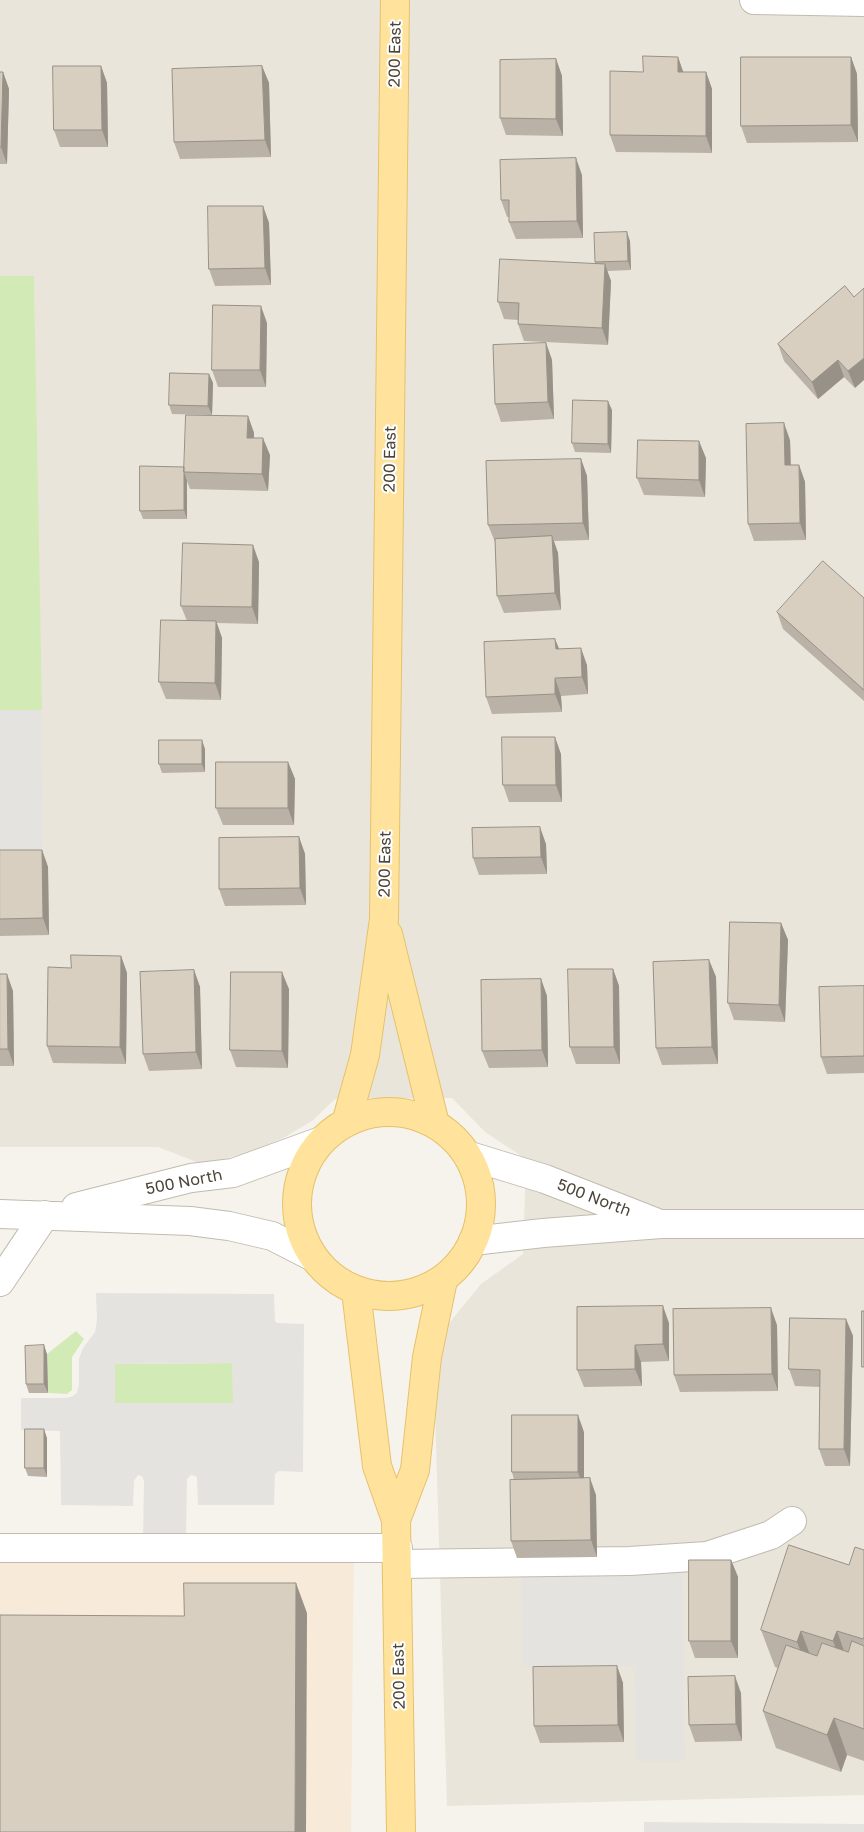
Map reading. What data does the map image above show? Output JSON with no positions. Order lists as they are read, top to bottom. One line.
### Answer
{"streets":{"main road":["200 East"],"street":["500 North"]}}
